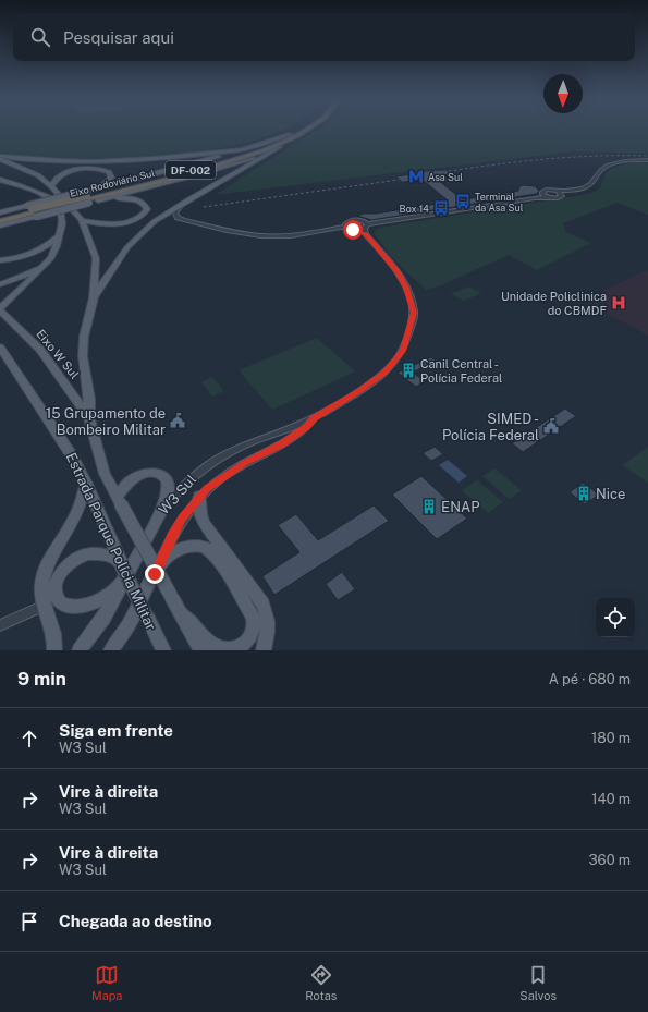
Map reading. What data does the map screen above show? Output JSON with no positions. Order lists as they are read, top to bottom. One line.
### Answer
{"streets":{"highway":["DF-002","Eixo Rodoviário Sul"],"main road":["Eixo W Sul","W3 Sul","Estrada Parque Polícia Militar"]},"crossings":[["Eixo W Sul","Estrada Parque Polícia Militar"]],"places":{"metro station":["Asa Sul"],"bus stop":["Terminal da Asa Sul","Box 14"],"hospital":["Unidade Policlinica do CBMDF"],"building":["Canil Central - Polícia Federal","Nice","ENAP"],"public building":["15 Grupamento de Bombeiro Militar","SIMED - Polícia Federal"]},"north":"bottom","page":{"search":"Pesquisar aqui","heading":["9 min","A pé · 680 m"],"list":[["Siga em frente","W3 Sul","180 m"],["Vire à direita","W3 Sul","140 m"],["Vire à direita","W3 Sul","360 m"],"Chegada ao destino"],"nav":["Mapa","Rotas","Salvos"]}}
